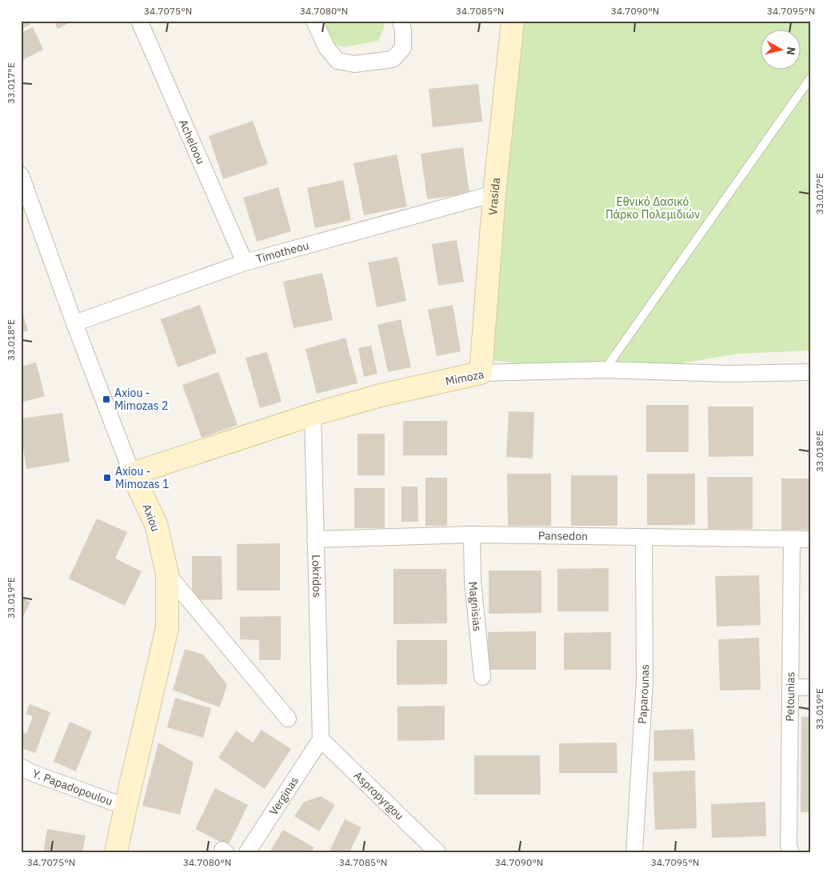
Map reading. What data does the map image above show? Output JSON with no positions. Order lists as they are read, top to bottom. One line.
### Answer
{"streets":{"street":["Acheloou","Vrasida","Timotheou","Mimoza","Axiou","Pansedon","Lokridos","Magnisias","Paparounas","Petounias","Y. Papadopoulou","Verginas","Aspropyrgou"]},"crossings":[["Acheloou","Timotheou"],["Vrasida","Timotheou"],["Vrasida","Mimoza"],["Timotheou","Axiou"],["Mimoza","Axiou"],["Mimoza","Lokridos"],["Axiou","Y. Papadopoulou"],["Pansedon","Lokridos"],["Pansedon","Magnisias"],["Pansedon","Paparounas"],["Pansedon","Petounias"],["Lokridos","Verginas"],["Lokridos","Aspropyrgou"],["Verginas","Aspropyrgou"]],"parks":["Εθνικό Δασικό Πάρκο Πολεμιδιών"],"places":{"transit":["Axiou - Mimozas 2","Axiou - Mimozas 1"]},"north":"right","coordinates":["34.7075°N","34.7080°N","34.7085°N","34.7090°N","34.7095°N","33.017°E","33.018°E","33.019°E"]}
